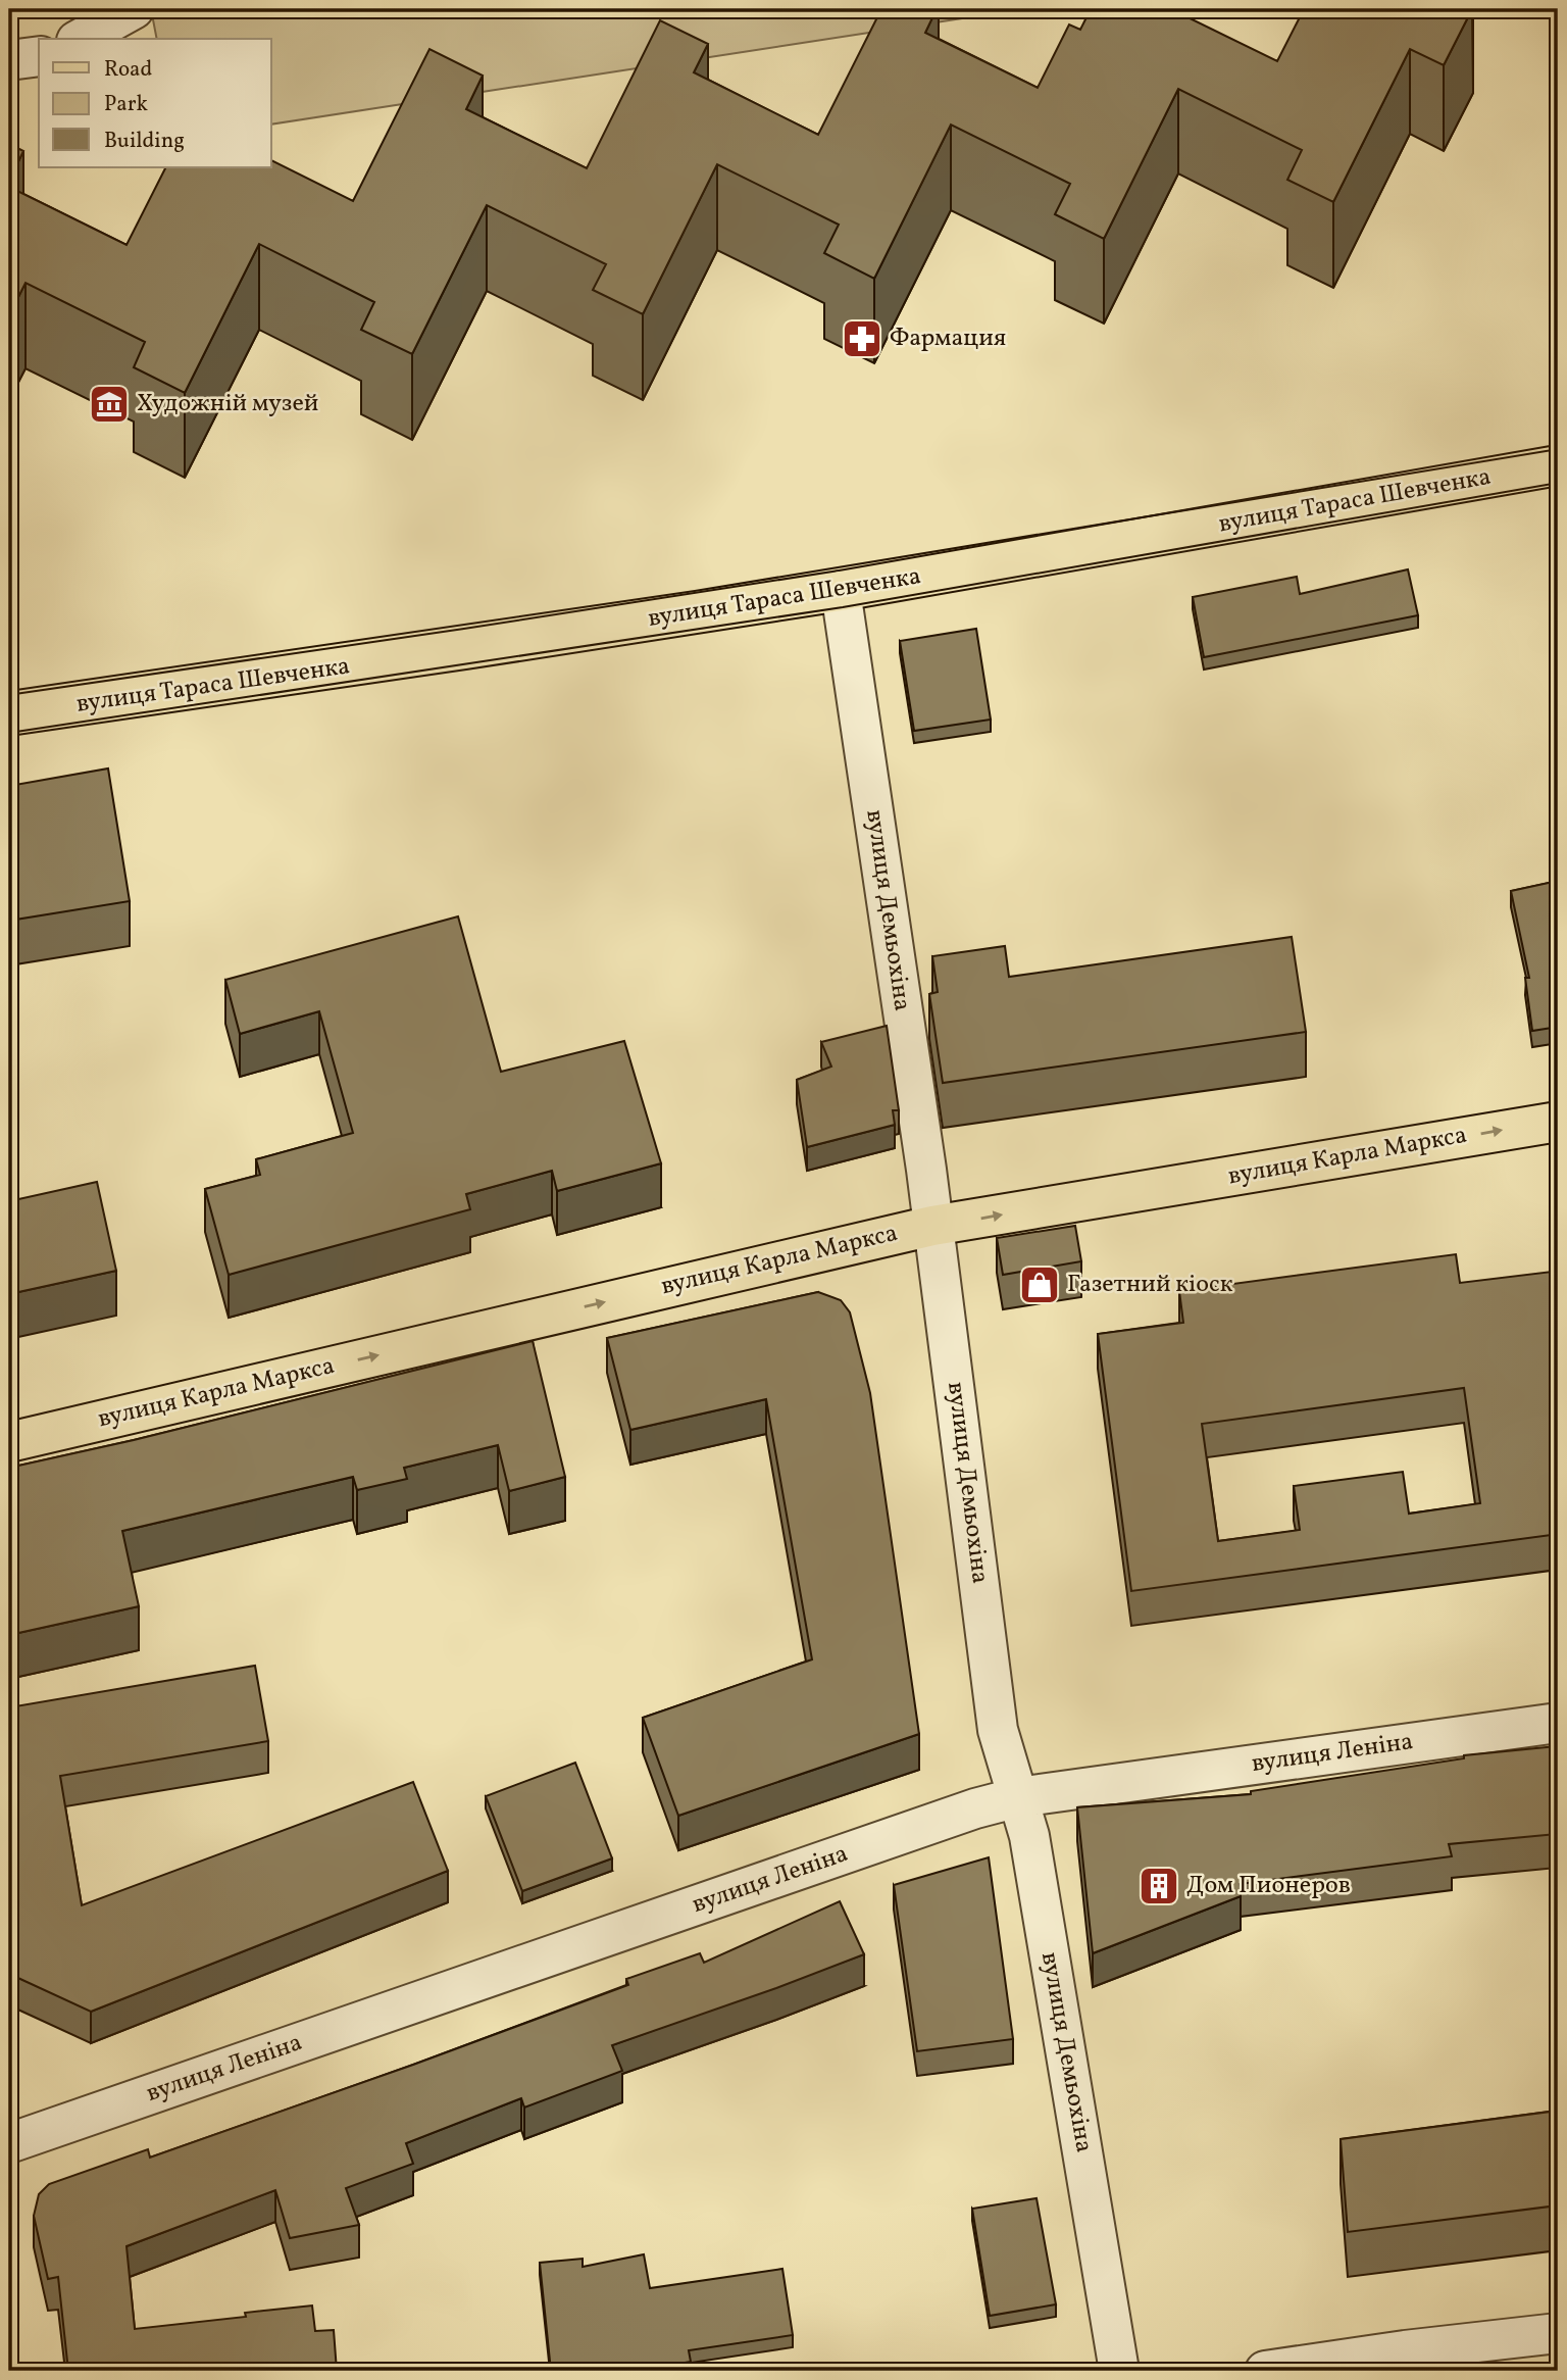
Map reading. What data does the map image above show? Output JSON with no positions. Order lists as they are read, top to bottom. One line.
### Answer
{"streets":{"main road":["вулиця Тараса Шевченка","вулиця Карла Маркса"],"street":["вулиця Демьохіна","вулиця Леніна"]},"crossings":[["вулиця Тараса Шевченка","вулиця Демьохіна"],["вулиця Демьохіна","вулиця Карла Маркса"],["вулиця Демьохіна","вулиця Леніна"]],"one_way":["вулиця Карла Маркса"],"places":{"pharmacy":["Фармация"],"museum":["Художній музей"],"shop":["Газетний кіоск"],"building":["Дом Пионеров"]},"legend":["Road","Park","Building"]}
